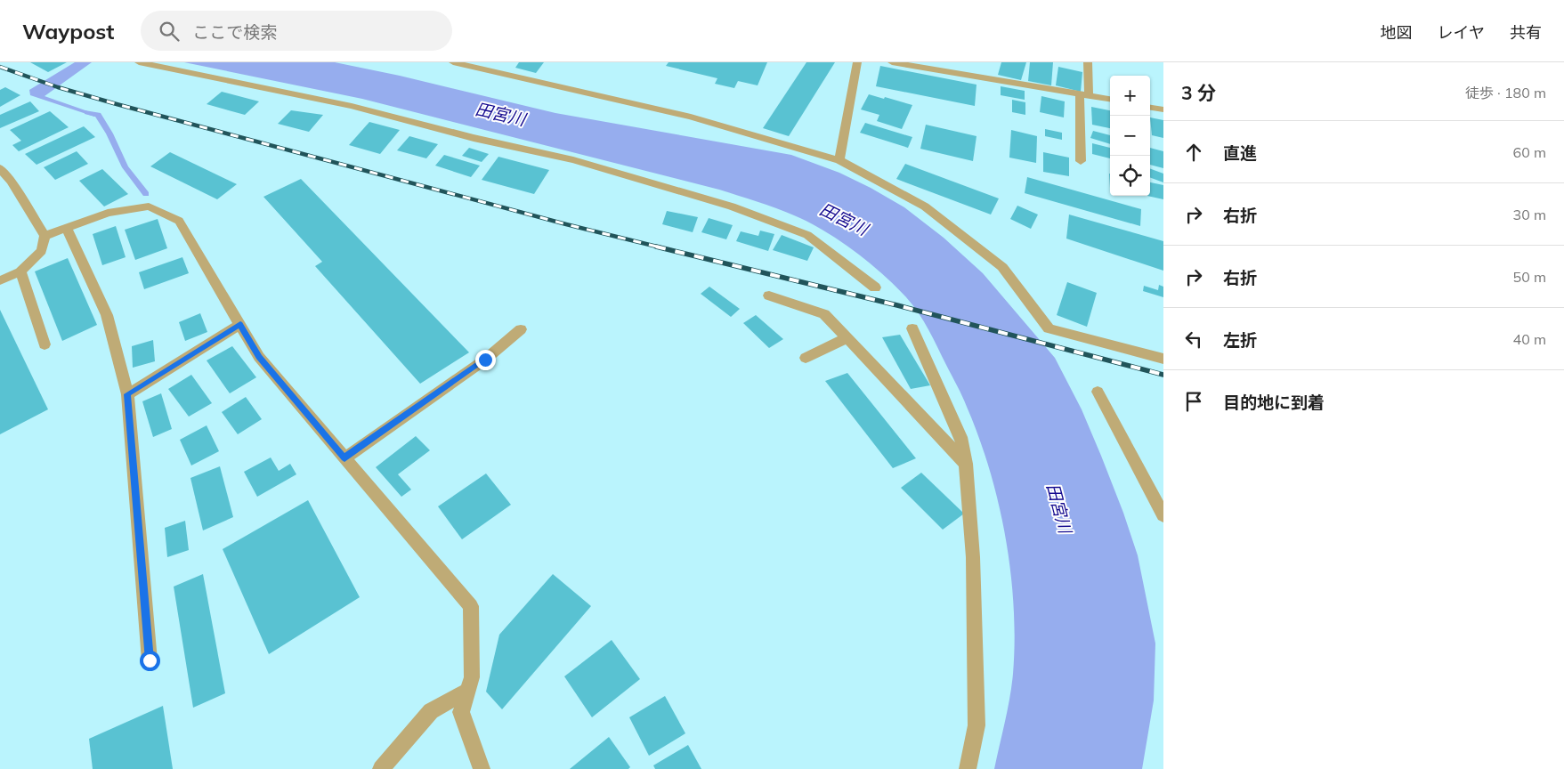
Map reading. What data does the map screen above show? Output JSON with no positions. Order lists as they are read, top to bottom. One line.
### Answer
{"water":["田宮川"],"page":{"header":"Waypost","search":"ここで検索","nav":["地図","レイヤ","共有"],"heading":["3 分","徒歩 · 180 m"],"map_buttons":["+","−"],"list":[["直進","60 m"],["右折","30 m"],["右折","50 m"],["左折","40 m"],"目的地に到着"]}}
